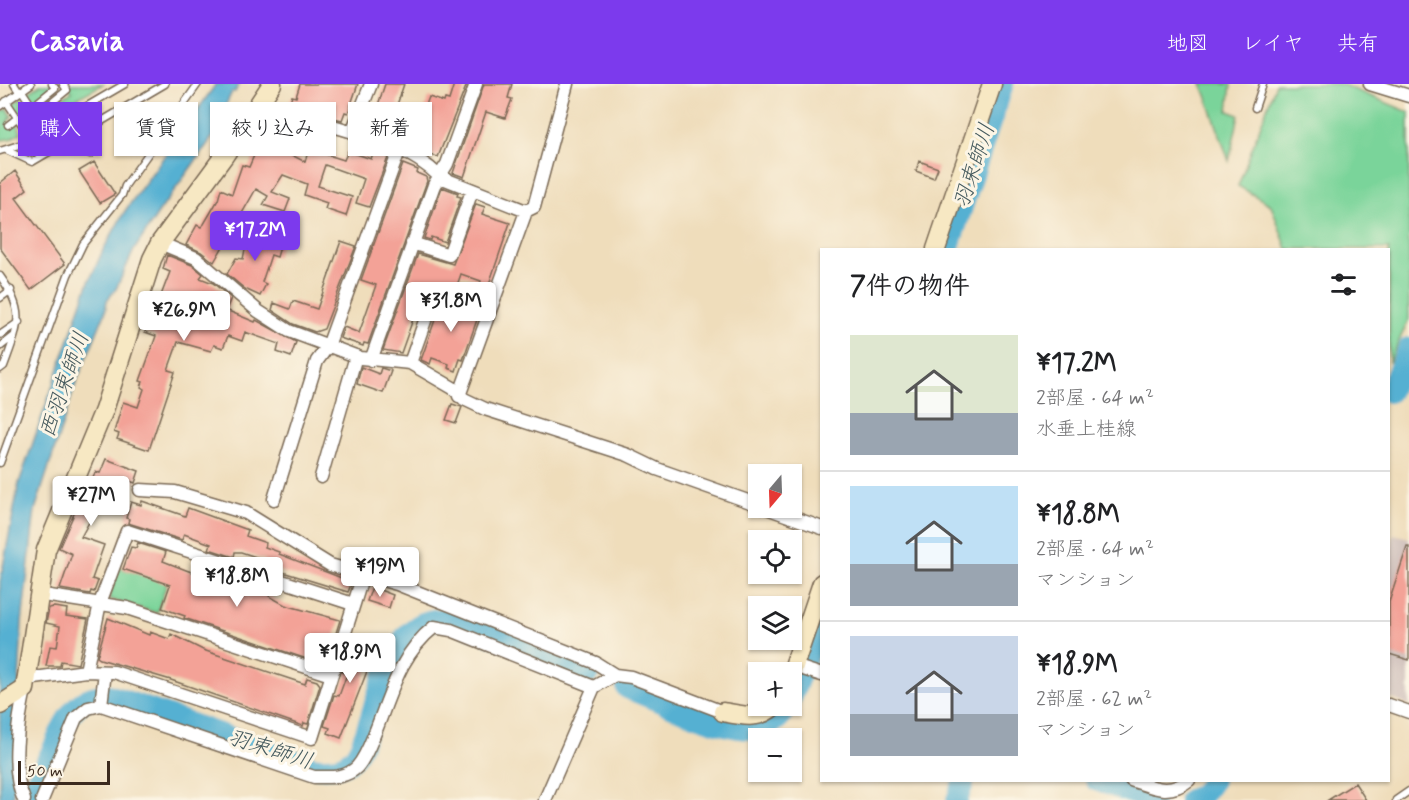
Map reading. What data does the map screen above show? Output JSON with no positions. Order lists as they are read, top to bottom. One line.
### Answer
{"water":["羽束師川","西羽束師川"],"scale_bar":"50 m","north":"bottom","page":{"header":"Casavia","nav":["地図","レイヤ","共有"],"chip":["購入","賃貸","絞り込み","新着"],"price":["¥17.2M","¥31.8M","¥26.9M","¥27M","¥19M","¥18.8M","¥18.9M"],"heading":"7件の物件","list":[{"name":"¥17.2M","note":"2部屋 · 64 m² · 水垂上桂線"},{"name":"¥18.8M","note":"2部屋 · 64 m² · マンション"},{"name":"¥18.9M","note":"2部屋 · 62 m² · マンション"}],"map_buttons":["+","−"],"scale":"50 m"}}
